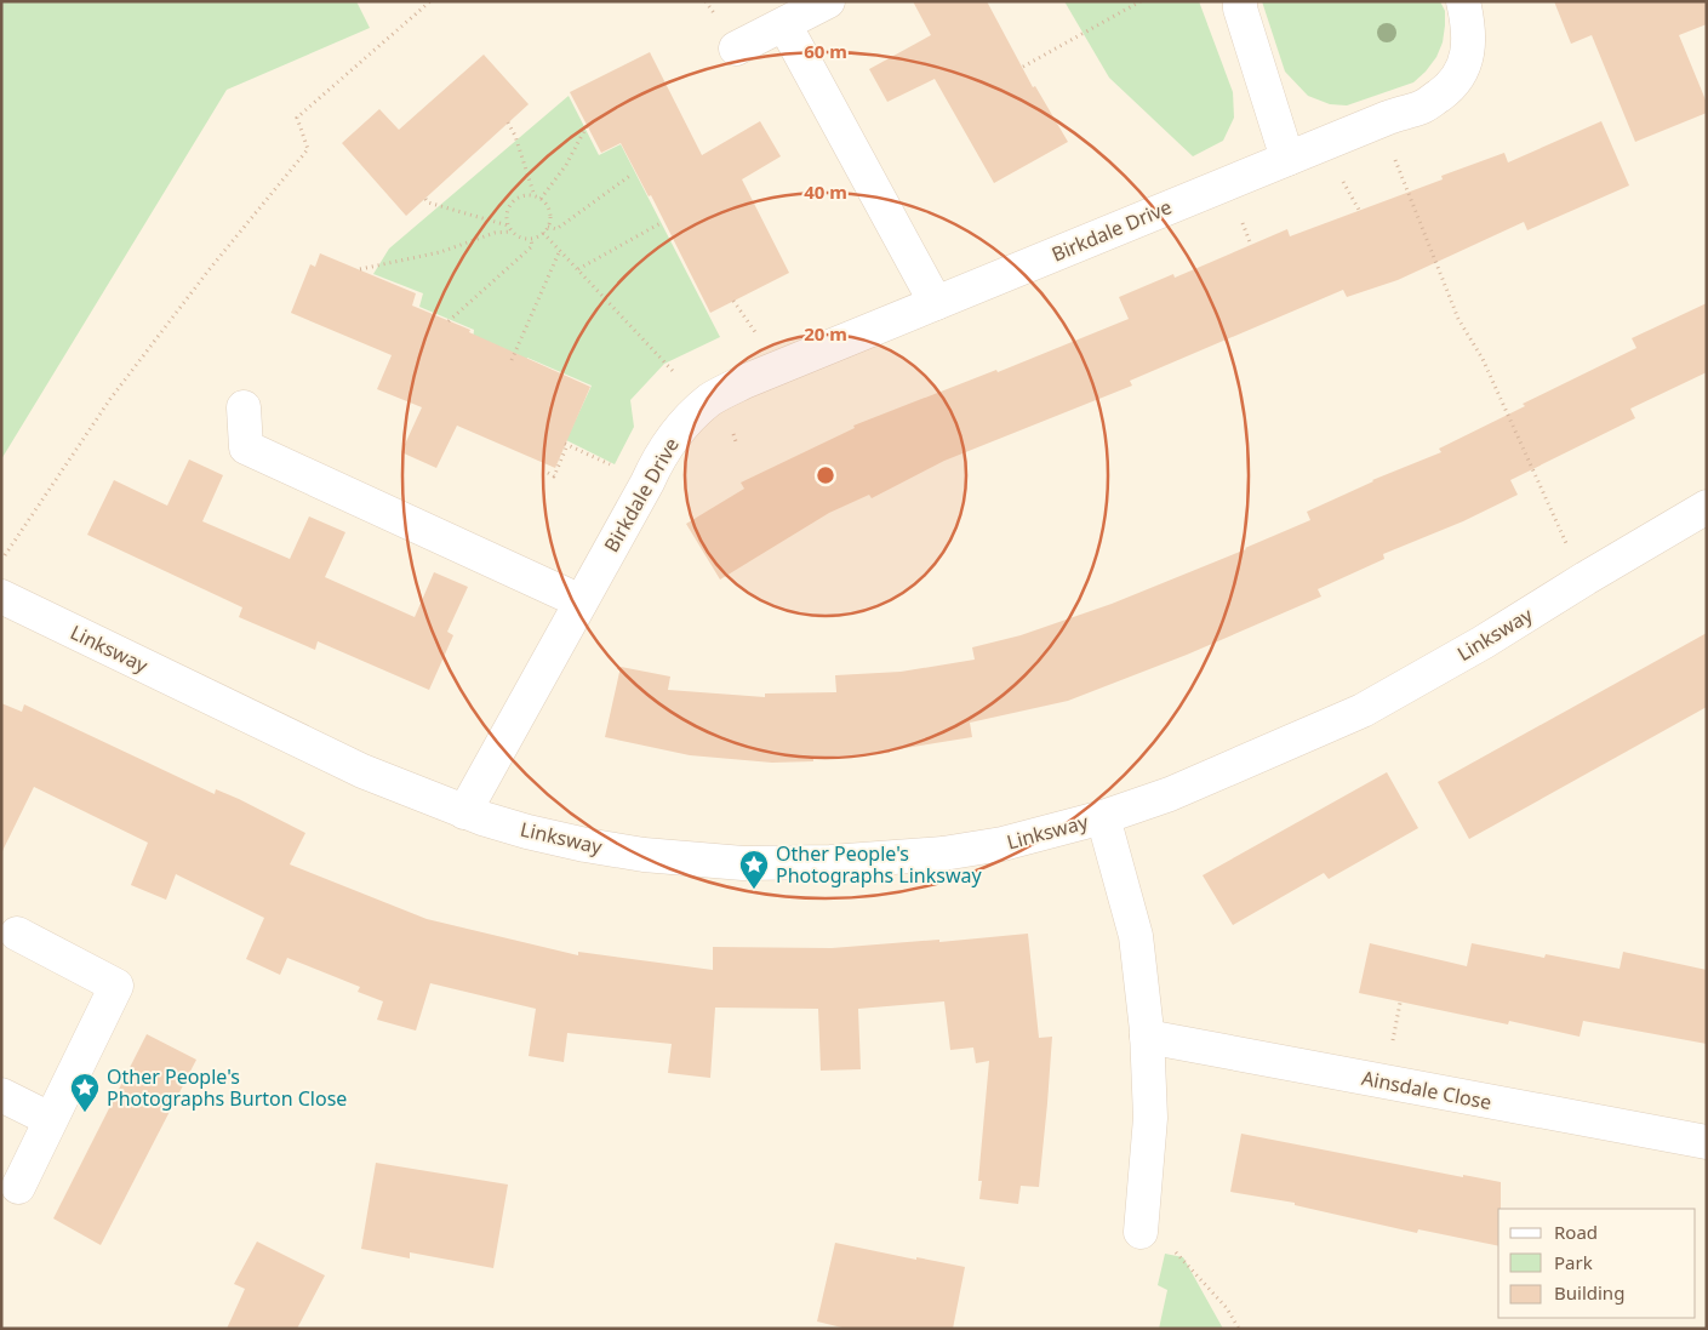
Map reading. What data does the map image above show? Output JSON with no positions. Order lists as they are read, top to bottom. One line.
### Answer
{"streets":{"street":["Birkdale Drive","Linksway","Ainsdale Close"]},"crossings":[["Birkdale Drive","Linksway"]],"places":{"place":["Other People's Photographs Linksway","Other People's Photographs Burton Close"]},"legend":["Road","Park","Building"],"rings":["60 m","40 m","20 m"]}
